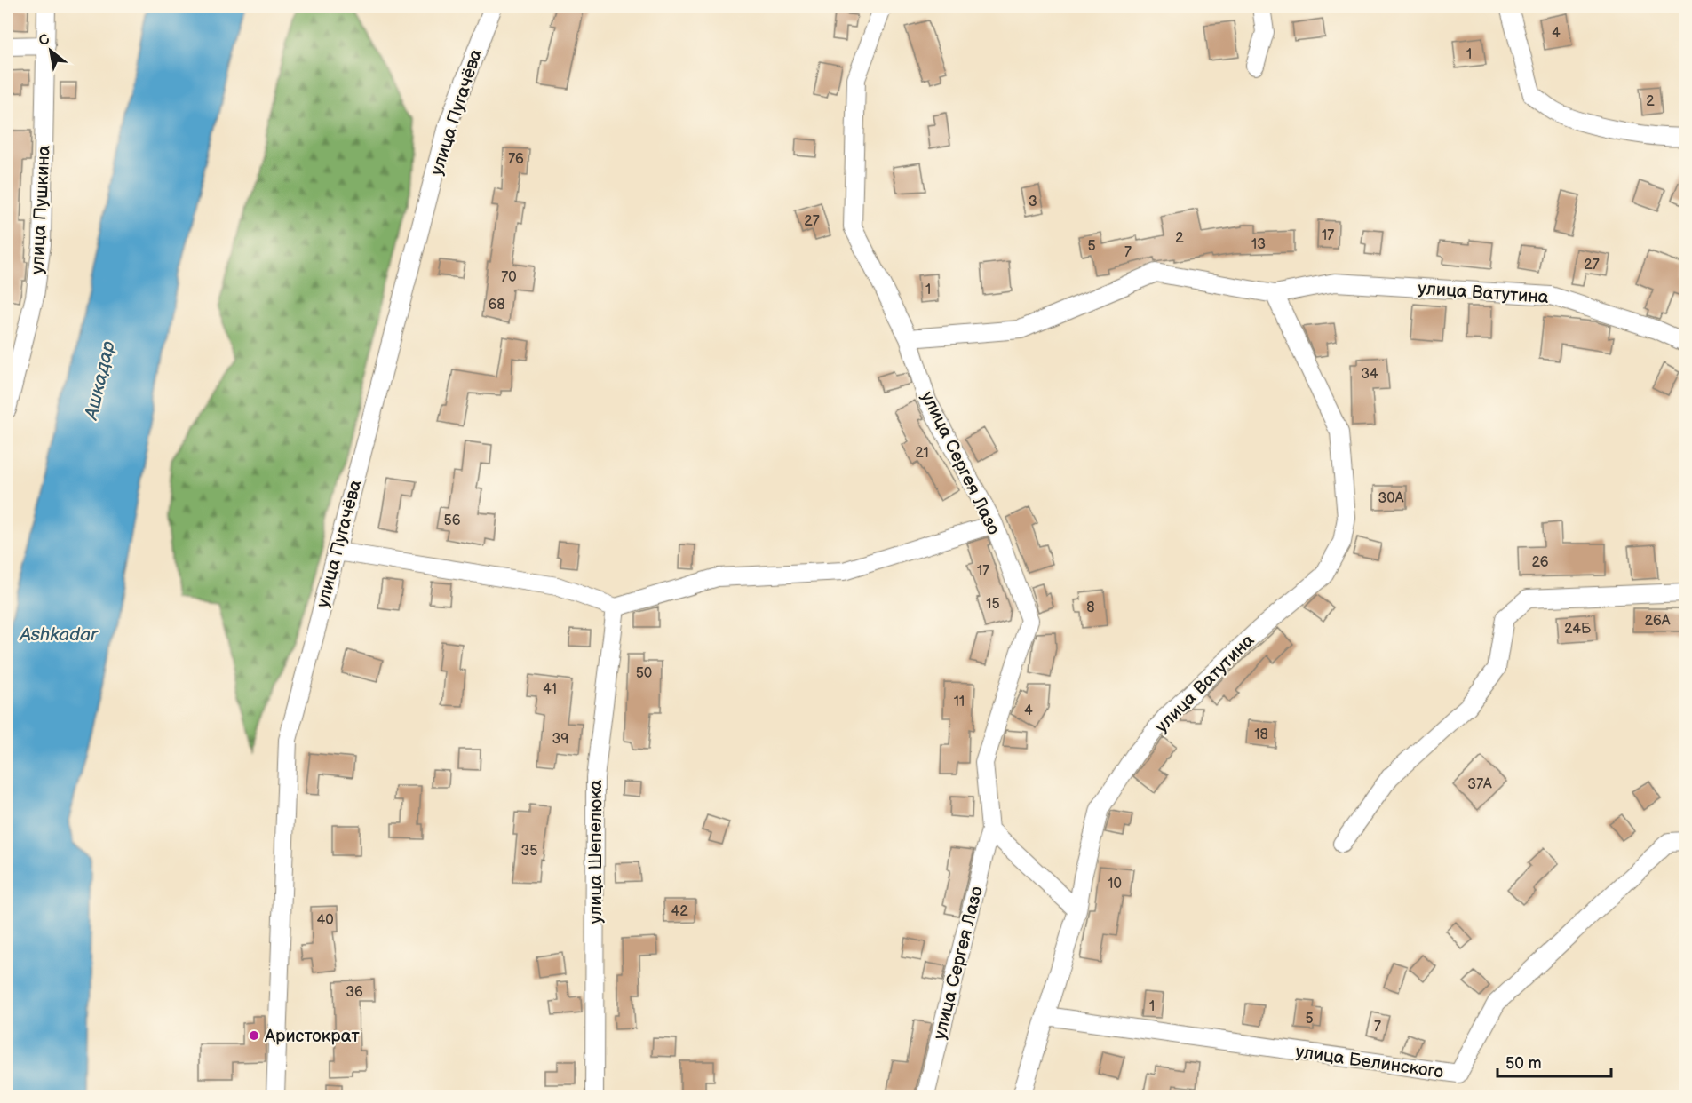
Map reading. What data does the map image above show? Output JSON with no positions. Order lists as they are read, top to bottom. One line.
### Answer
{"streets":{"street":["улица Пугачёва","улица Пушкина","улица Ватутина","улица Сергея Лазо","улица Шепелюка","улица Белинского"]},"crossings":[["улица Ватутина","улица Сергея Лазо"],["улица Ватутина","улица Белинского"]],"water":["Ашкадар","Ashkadar"],"places":["Аристократ"],"house_numbers":["4","1","2","76","3","27","17","2","13","5","7","27","70","1","68","34","21","30А","56","26","17","15","8","26А","24Б","50","41","11","4","18","39","37А","35","10","42","40","36","1","5","7"],"scale_bar":"50 m","north":"top left"}
